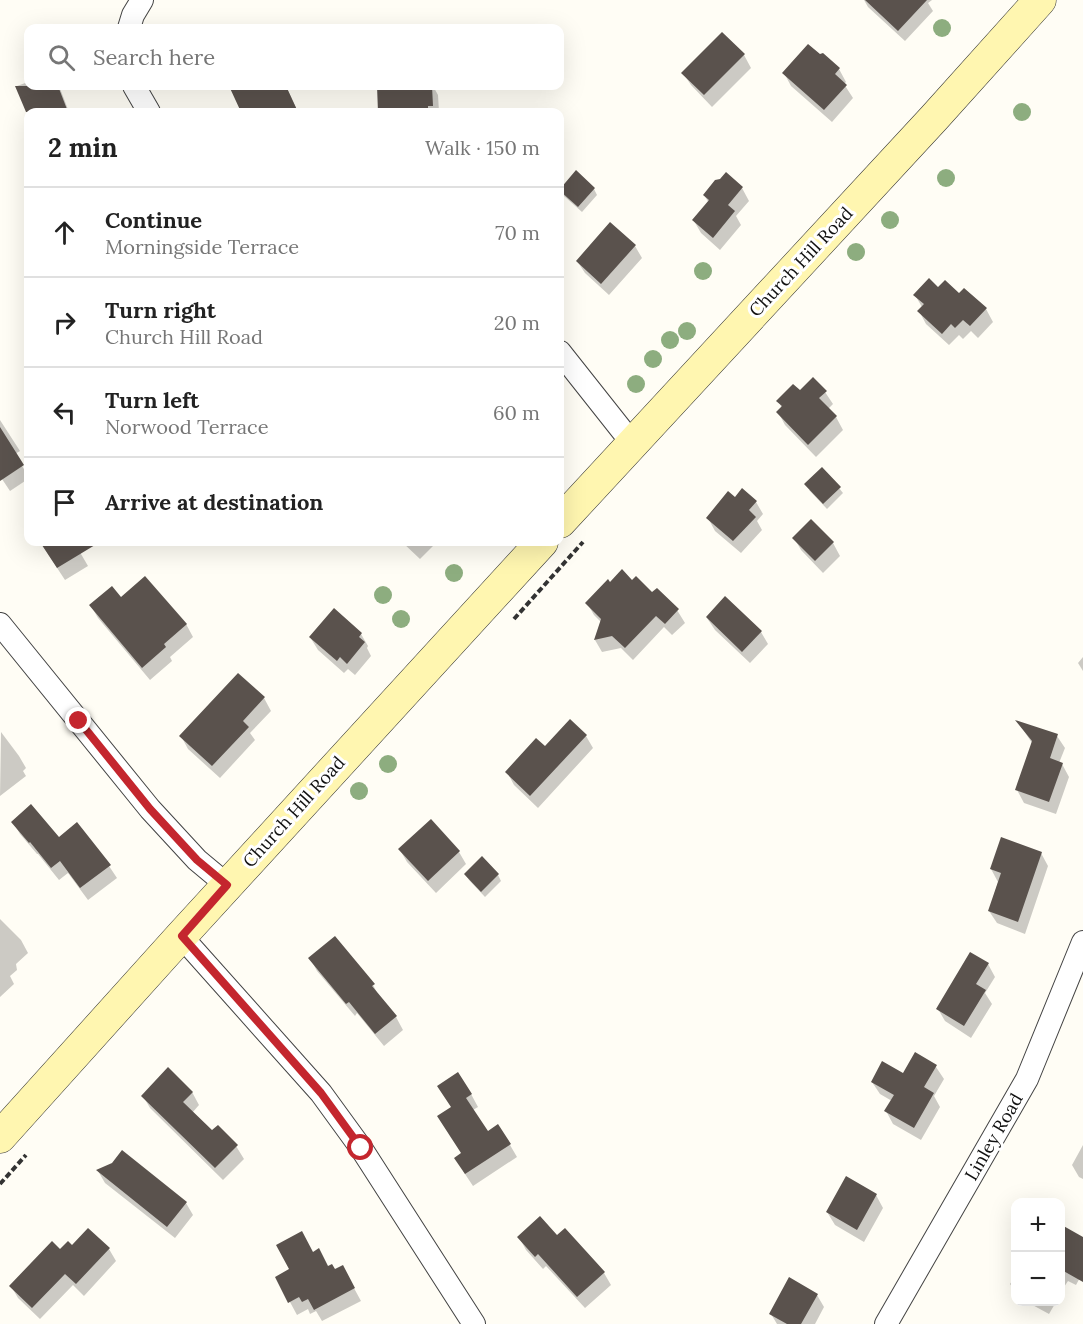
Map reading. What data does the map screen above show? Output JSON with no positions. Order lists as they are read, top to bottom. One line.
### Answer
{"streets":{"main road":["Church Hill Road"],"street":["Linley Road"]},"page":{"search":"Search here","heading":["2 min","Walk · 150 m"],"list":[["Continue","Morningside Terrace","70 m"],["Turn right","Church Hill Road","20 m"],["Turn left","Norwood Terrace","60 m"],"Arrive at destination"],"map_buttons":["+","−"]}}
